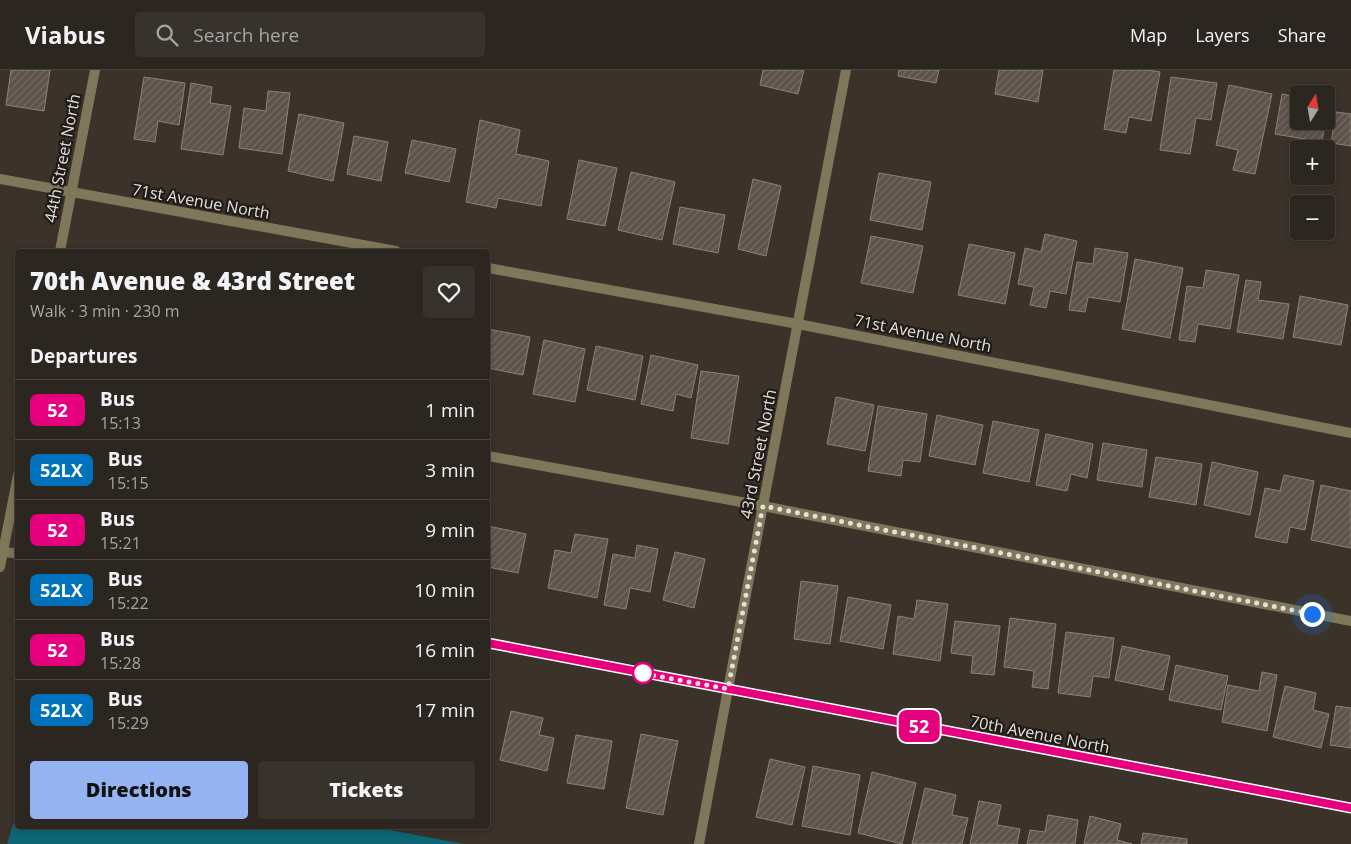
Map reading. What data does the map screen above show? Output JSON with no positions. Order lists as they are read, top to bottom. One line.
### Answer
{"streets":{"street":["44th Street North","71st Avenue North","43rd Street North","70th Avenue North"]},"crossings":[["44th Street North","71st Avenue North"],["71st Avenue North","43rd Street North"],["43rd Street North","70th Avenue North"]],"lines":["bus line 52"],"north":"top","page":{"header":"Viabus","search":"Search here","nav":["Map","Layers","Share"],"on_map":"52","map_buttons":["+","−"],"heading":[["70th Avenue & 43rd Street","Walk · 3 min · 230 m"],"Departures"],"list":[{"mark":"52","name":"Bus","note":"15:13","value":"1 min"},{"mark":"52LX","name":"Bus","note":"15:15","value":"3 min"},{"mark":"52","name":"Bus","note":"15:21","value":"9 min"},{"mark":"52LX","name":"Bus","note":"15:22","value":"10 min"},{"mark":"52","name":"Bus","note":"15:28","value":"16 min"},{"mark":"52LX","name":"Bus","note":"15:29","value":"17 min"}],"buttons":["Directions","Tickets"]}}
